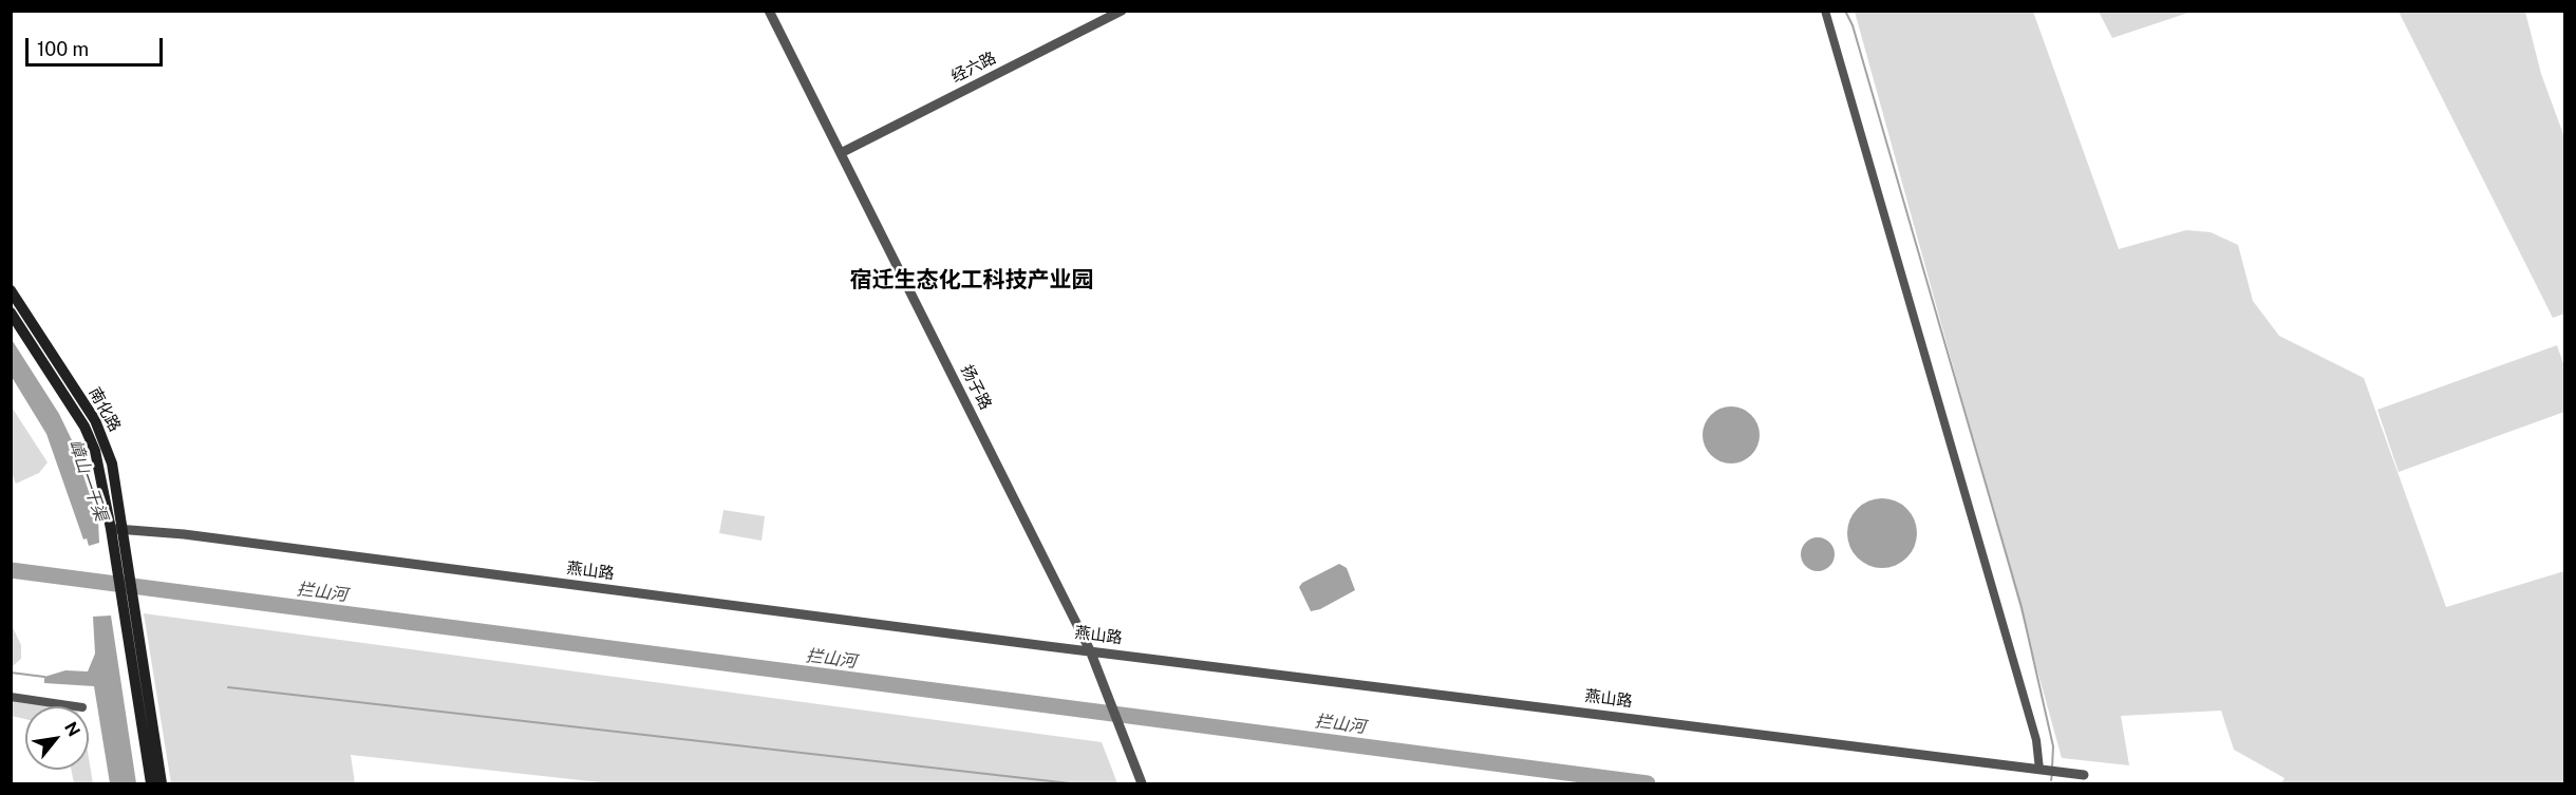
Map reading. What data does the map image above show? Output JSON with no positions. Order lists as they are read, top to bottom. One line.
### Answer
{"streets":{"main road":["南化路"],"street":["经六路","扬子路","燕山路"]},"crossings":[["经六路","扬子路"],["扬子路","燕山路"],["南化路","燕山路"]],"districts":["宿迁生态化工科技产业园"],"water":["嶂山一干渠","拦山河"],"scale_bar":"100 m","north":"top right"}
